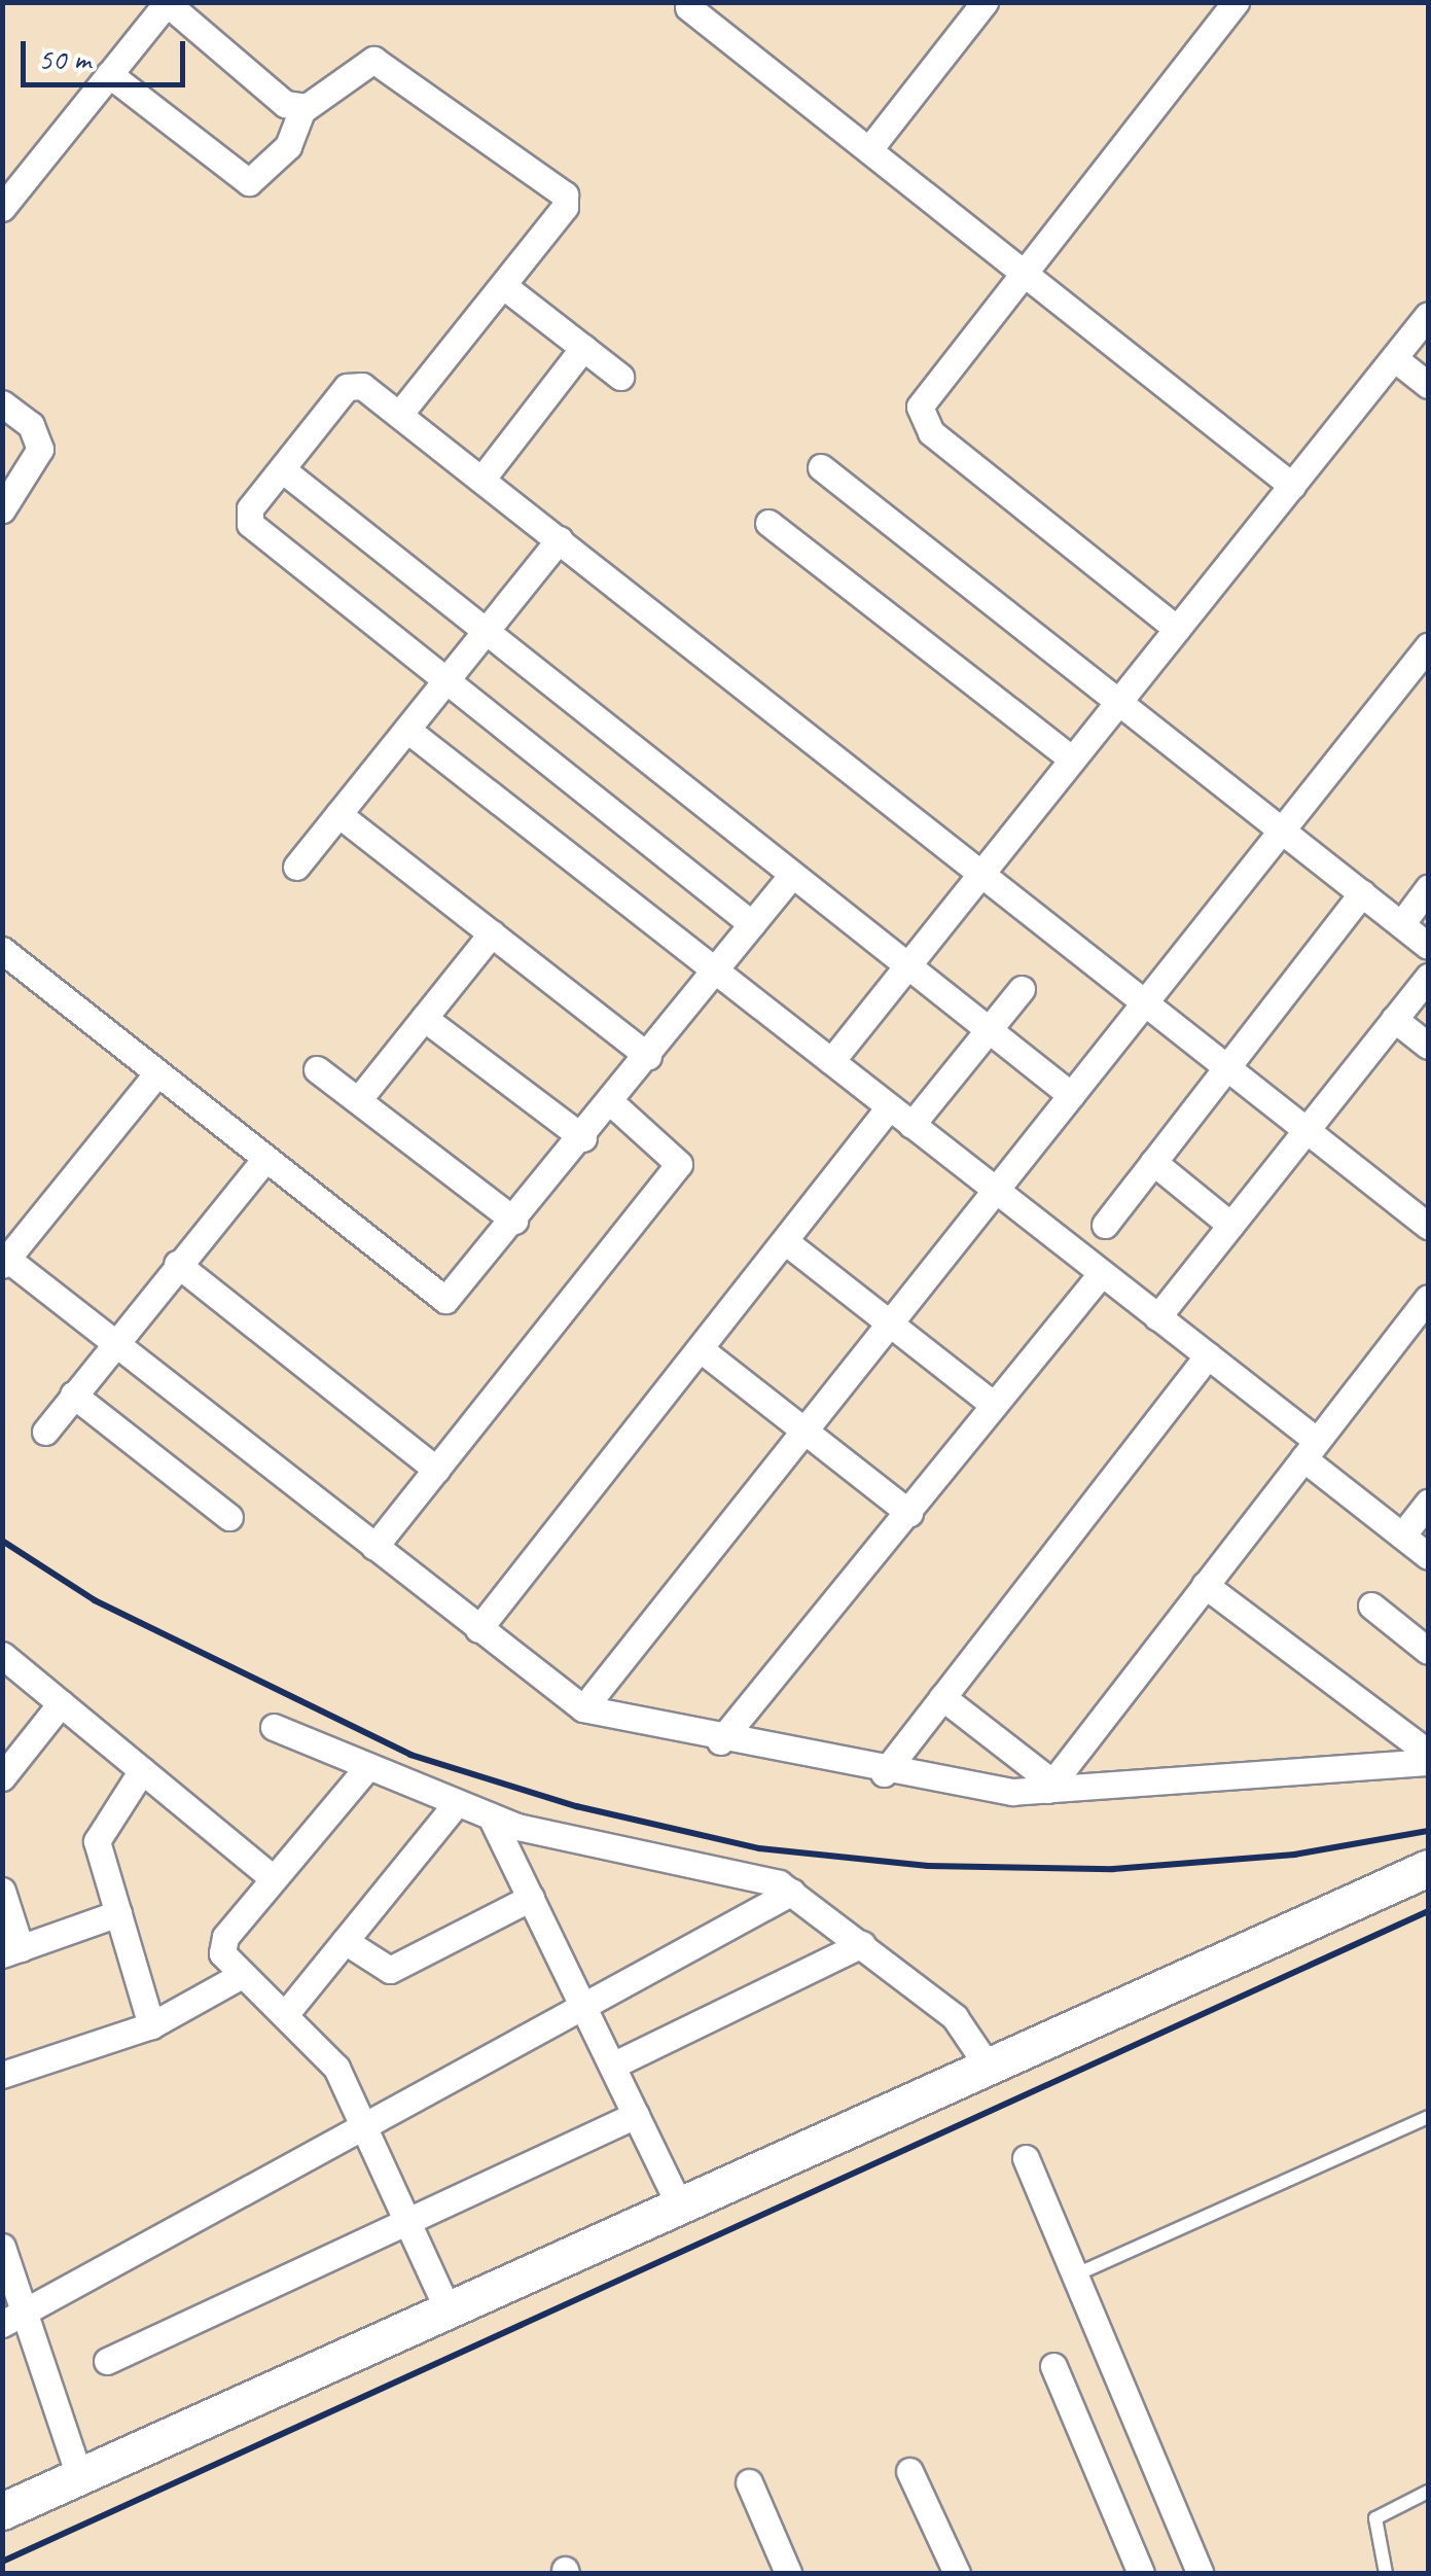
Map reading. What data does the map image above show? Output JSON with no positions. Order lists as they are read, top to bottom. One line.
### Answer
{"scale_bar":"50 m"}
